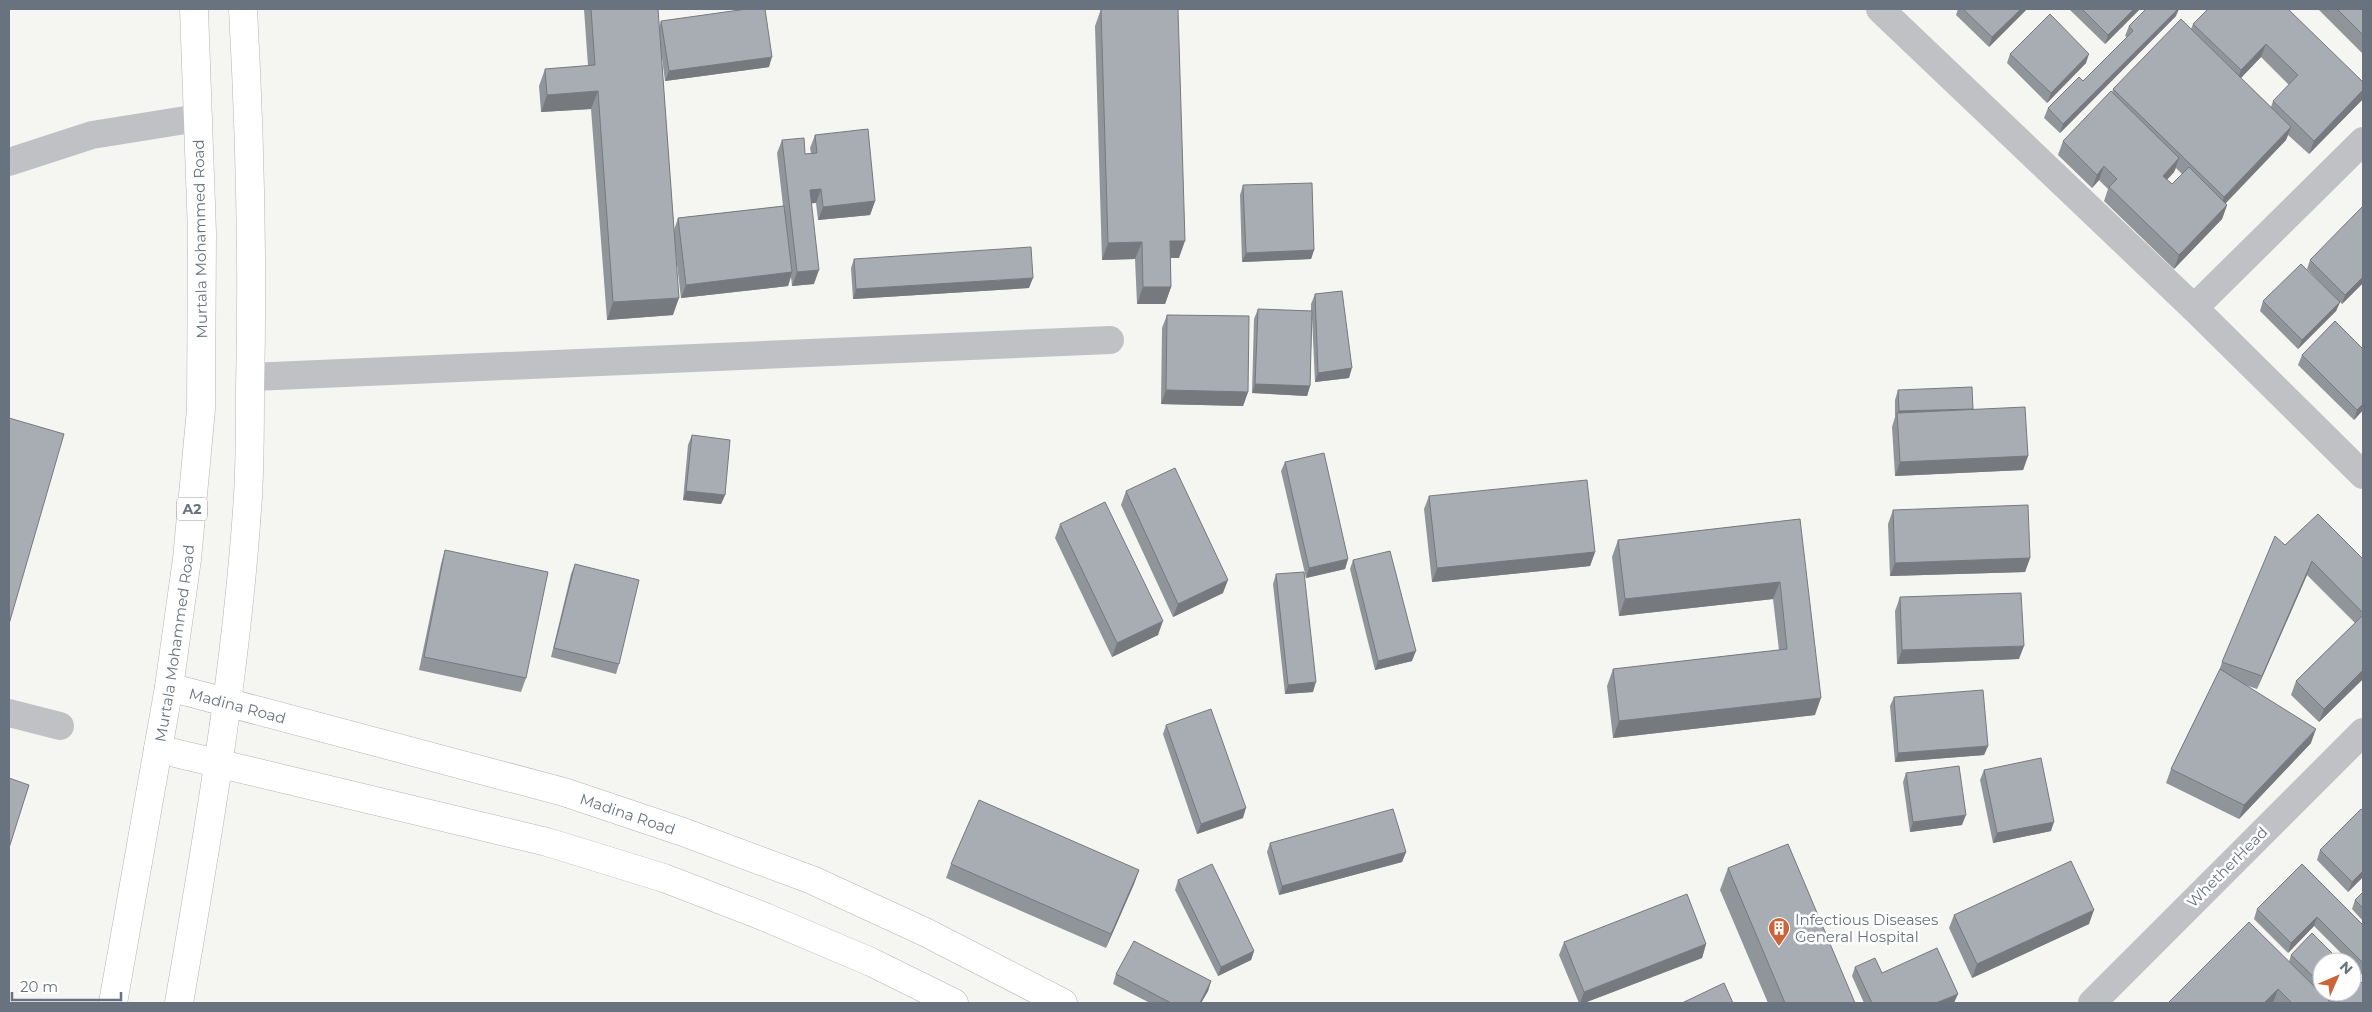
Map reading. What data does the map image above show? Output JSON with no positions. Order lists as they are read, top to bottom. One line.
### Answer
{"streets":{"main road":["Murtala Mohammed Road","A2","Madina Road"],"street":["WhetherHead"]},"crossings":[["Murtala Mohammed Road","Madina Road"]],"places":{"building":["Infectious Diseases General Hospital"]},"scale_bar":"20 m","north":"top right"}
